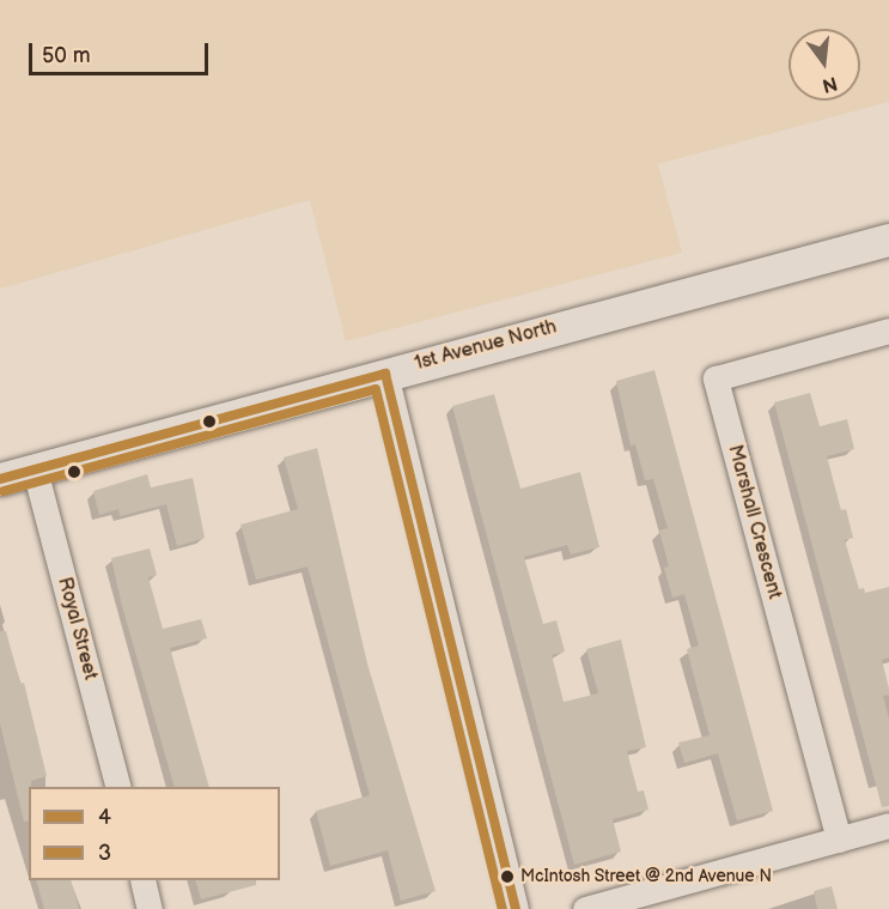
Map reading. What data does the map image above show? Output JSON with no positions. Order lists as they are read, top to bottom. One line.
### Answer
{"streets":{"main road":["1st Avenue North"],"street":["Marshall Crescent","Royal Street"]},"crossings":[["1st Avenue North","Royal Street"]],"places":["McIntosh Street @ 2nd Avenue N"],"lines":["transit line 4","transit line 3"],"legend":["4","3"],"scale_bar":"50 m","north":"bottom"}
